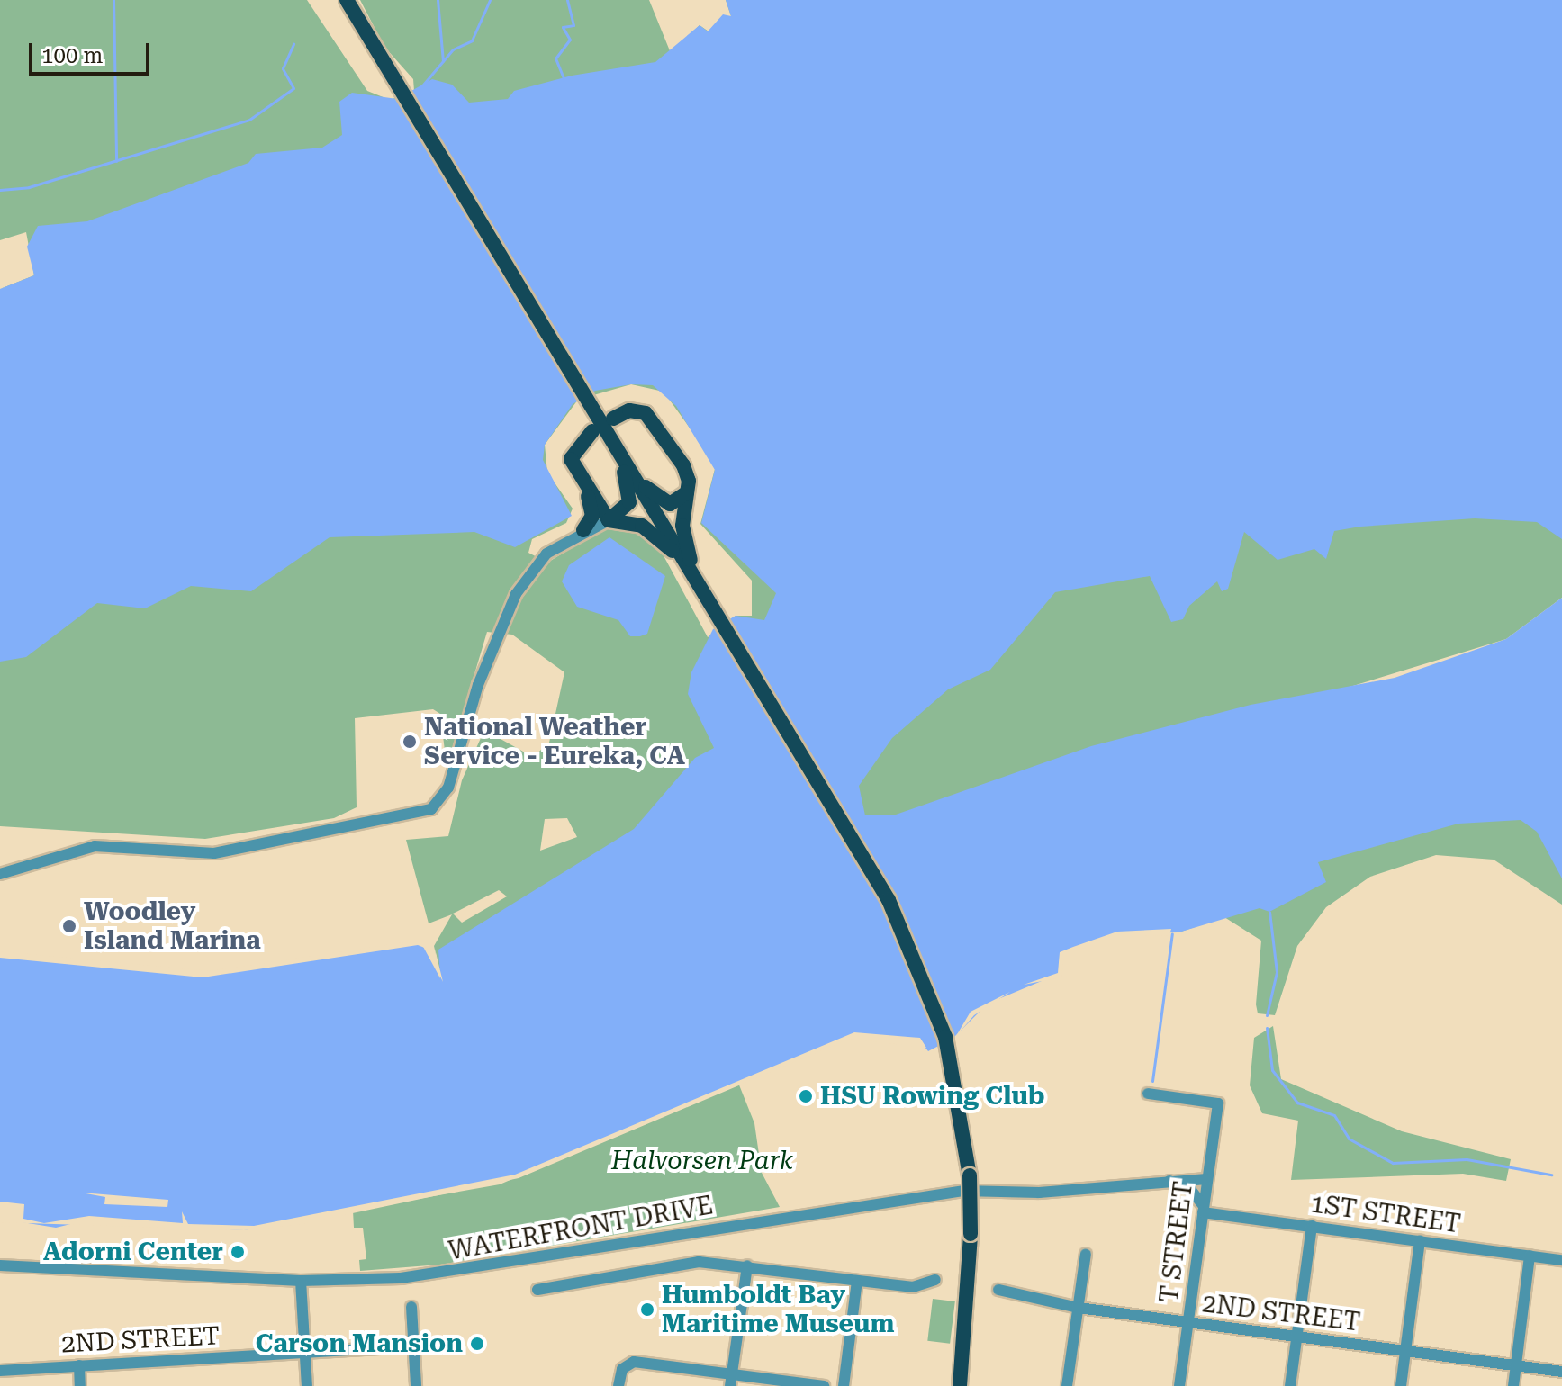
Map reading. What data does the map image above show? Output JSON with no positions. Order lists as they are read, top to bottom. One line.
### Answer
{"streets":{"street":["1ST STREET","WATERFRONT DRIVE","T STREET","2ND STREET"]},"crossings":[["1ST STREET","T STREET"],["WATERFRONT DRIVE","T STREET"],["T STREET","2ND STREET"]],"parks":["Halvorsen Park"],"places":["National Weather Service - Eureka, CA","Woodley Island Marina","HSU Rowing Club","Adorni Center","Humboldt Bay Maritime Museum","Carson Mansion"],"scale_bar":"100 m"}
